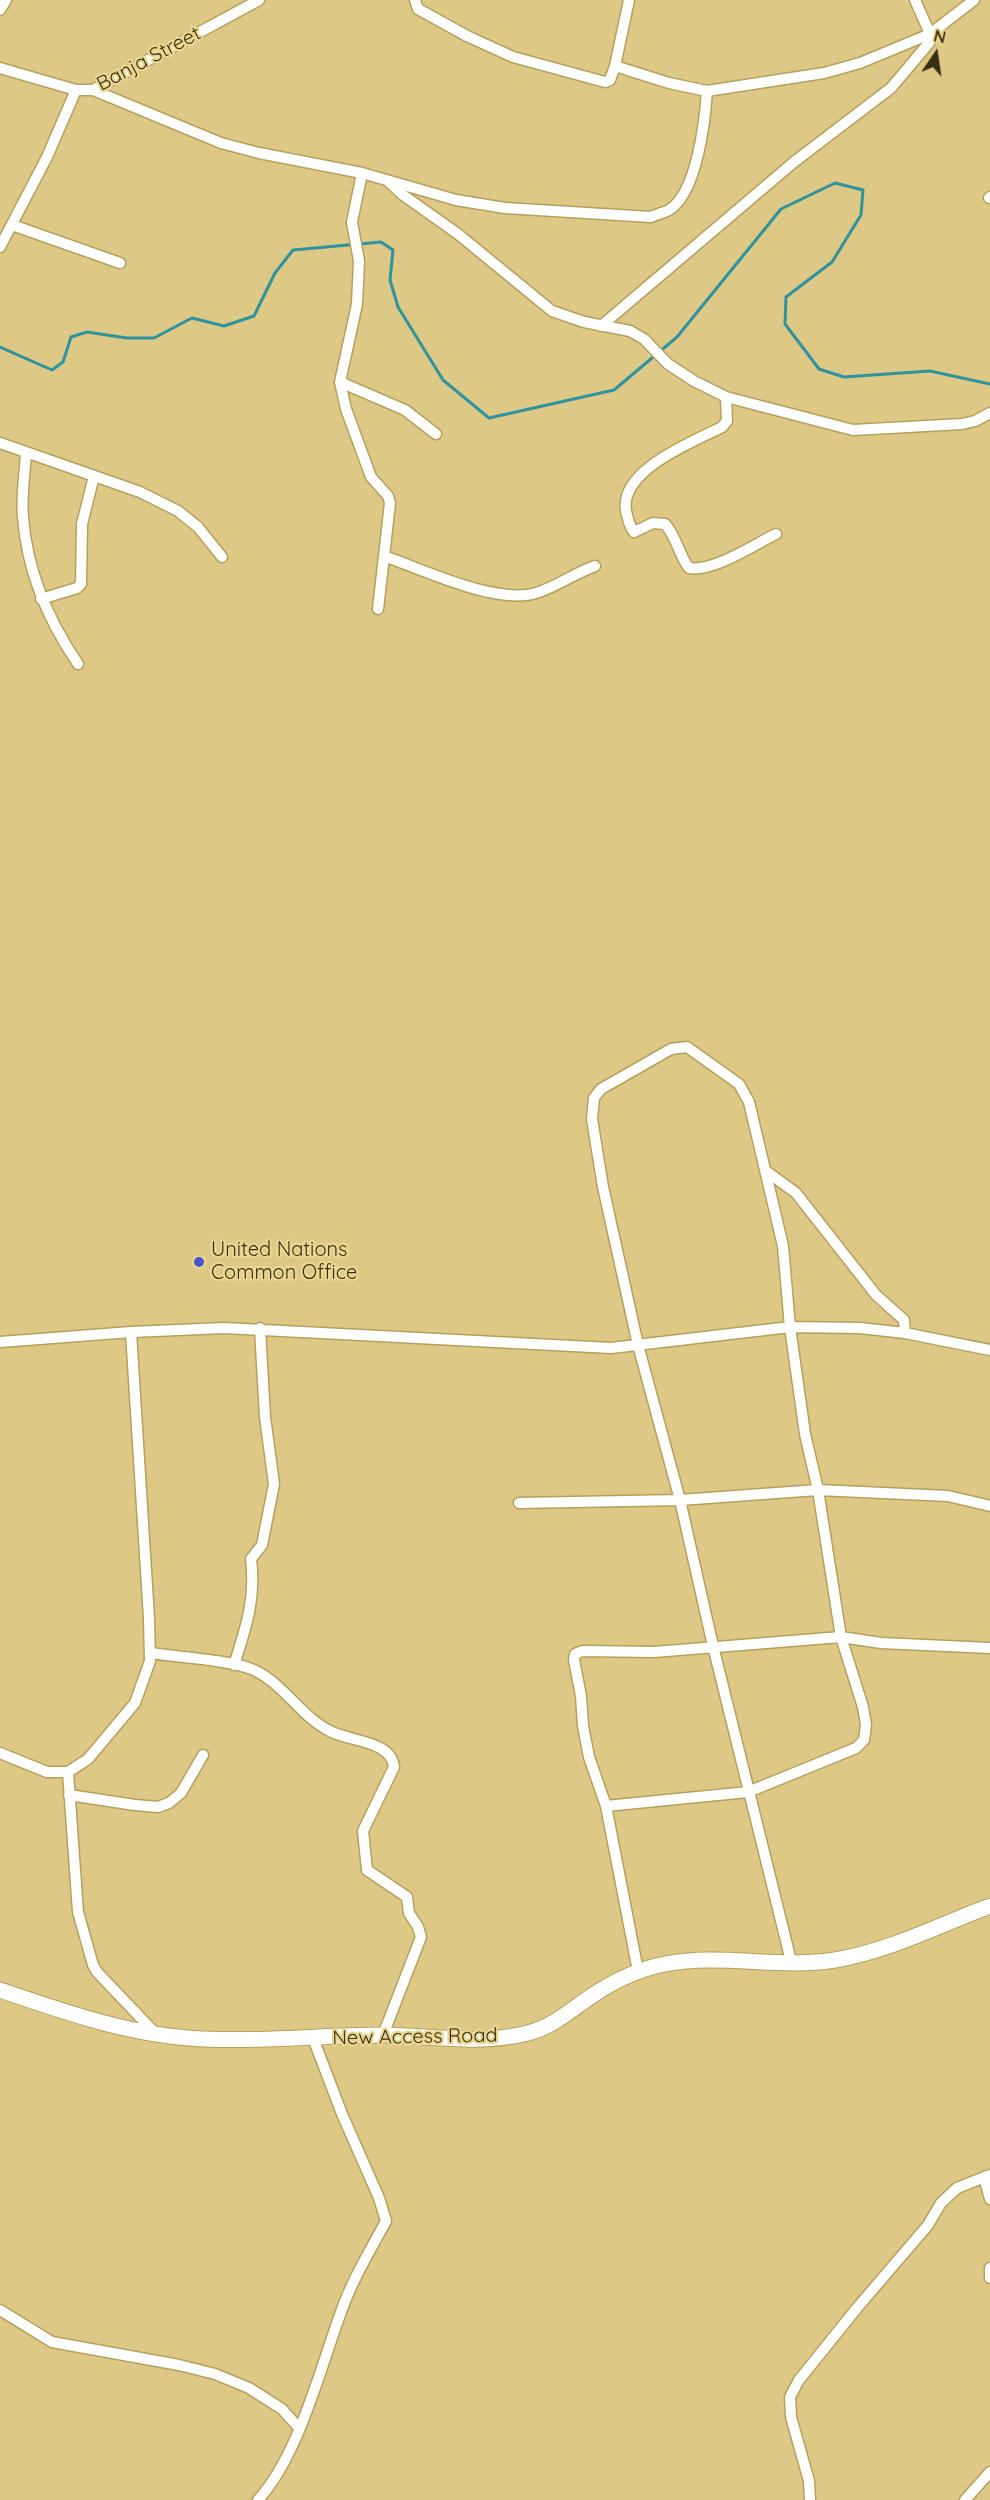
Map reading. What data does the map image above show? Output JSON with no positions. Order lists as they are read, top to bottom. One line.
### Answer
{"streets":{"main road":["New Access Road"],"street":["Banja Street"]},"places":["United Nations Common Office"],"north":"top"}
